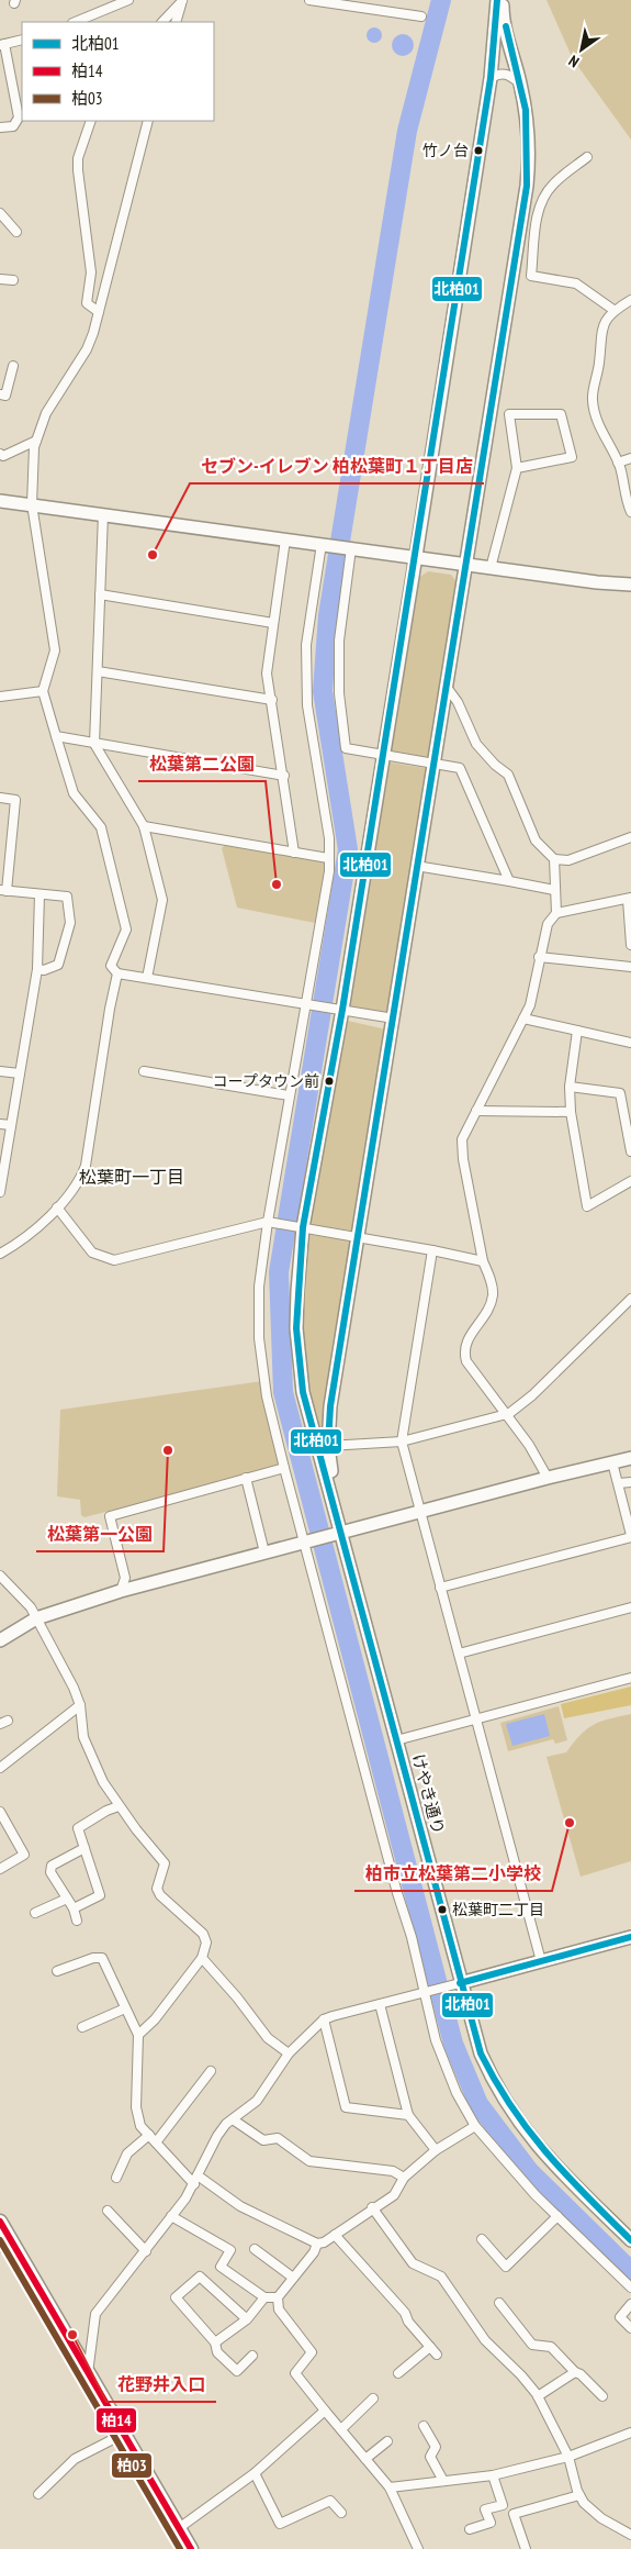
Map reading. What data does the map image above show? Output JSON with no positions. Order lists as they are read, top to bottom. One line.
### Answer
{"streets":{"street":["けやき通り"]},"districts":["松葉町一丁目"],"places":["竹ノ台","セブン-イレブン 柏松葉町１丁目店","松葉第二公園","コープタウン前","松葉第一公園","柏市立松葉第二小学校","松葉町二丁目","花野井入口"],"lines":["transit line 北柏01","transit line 柏14","transit line 柏03"],"legend":["北柏01","柏14","柏03"],"north":"bottom left"}
